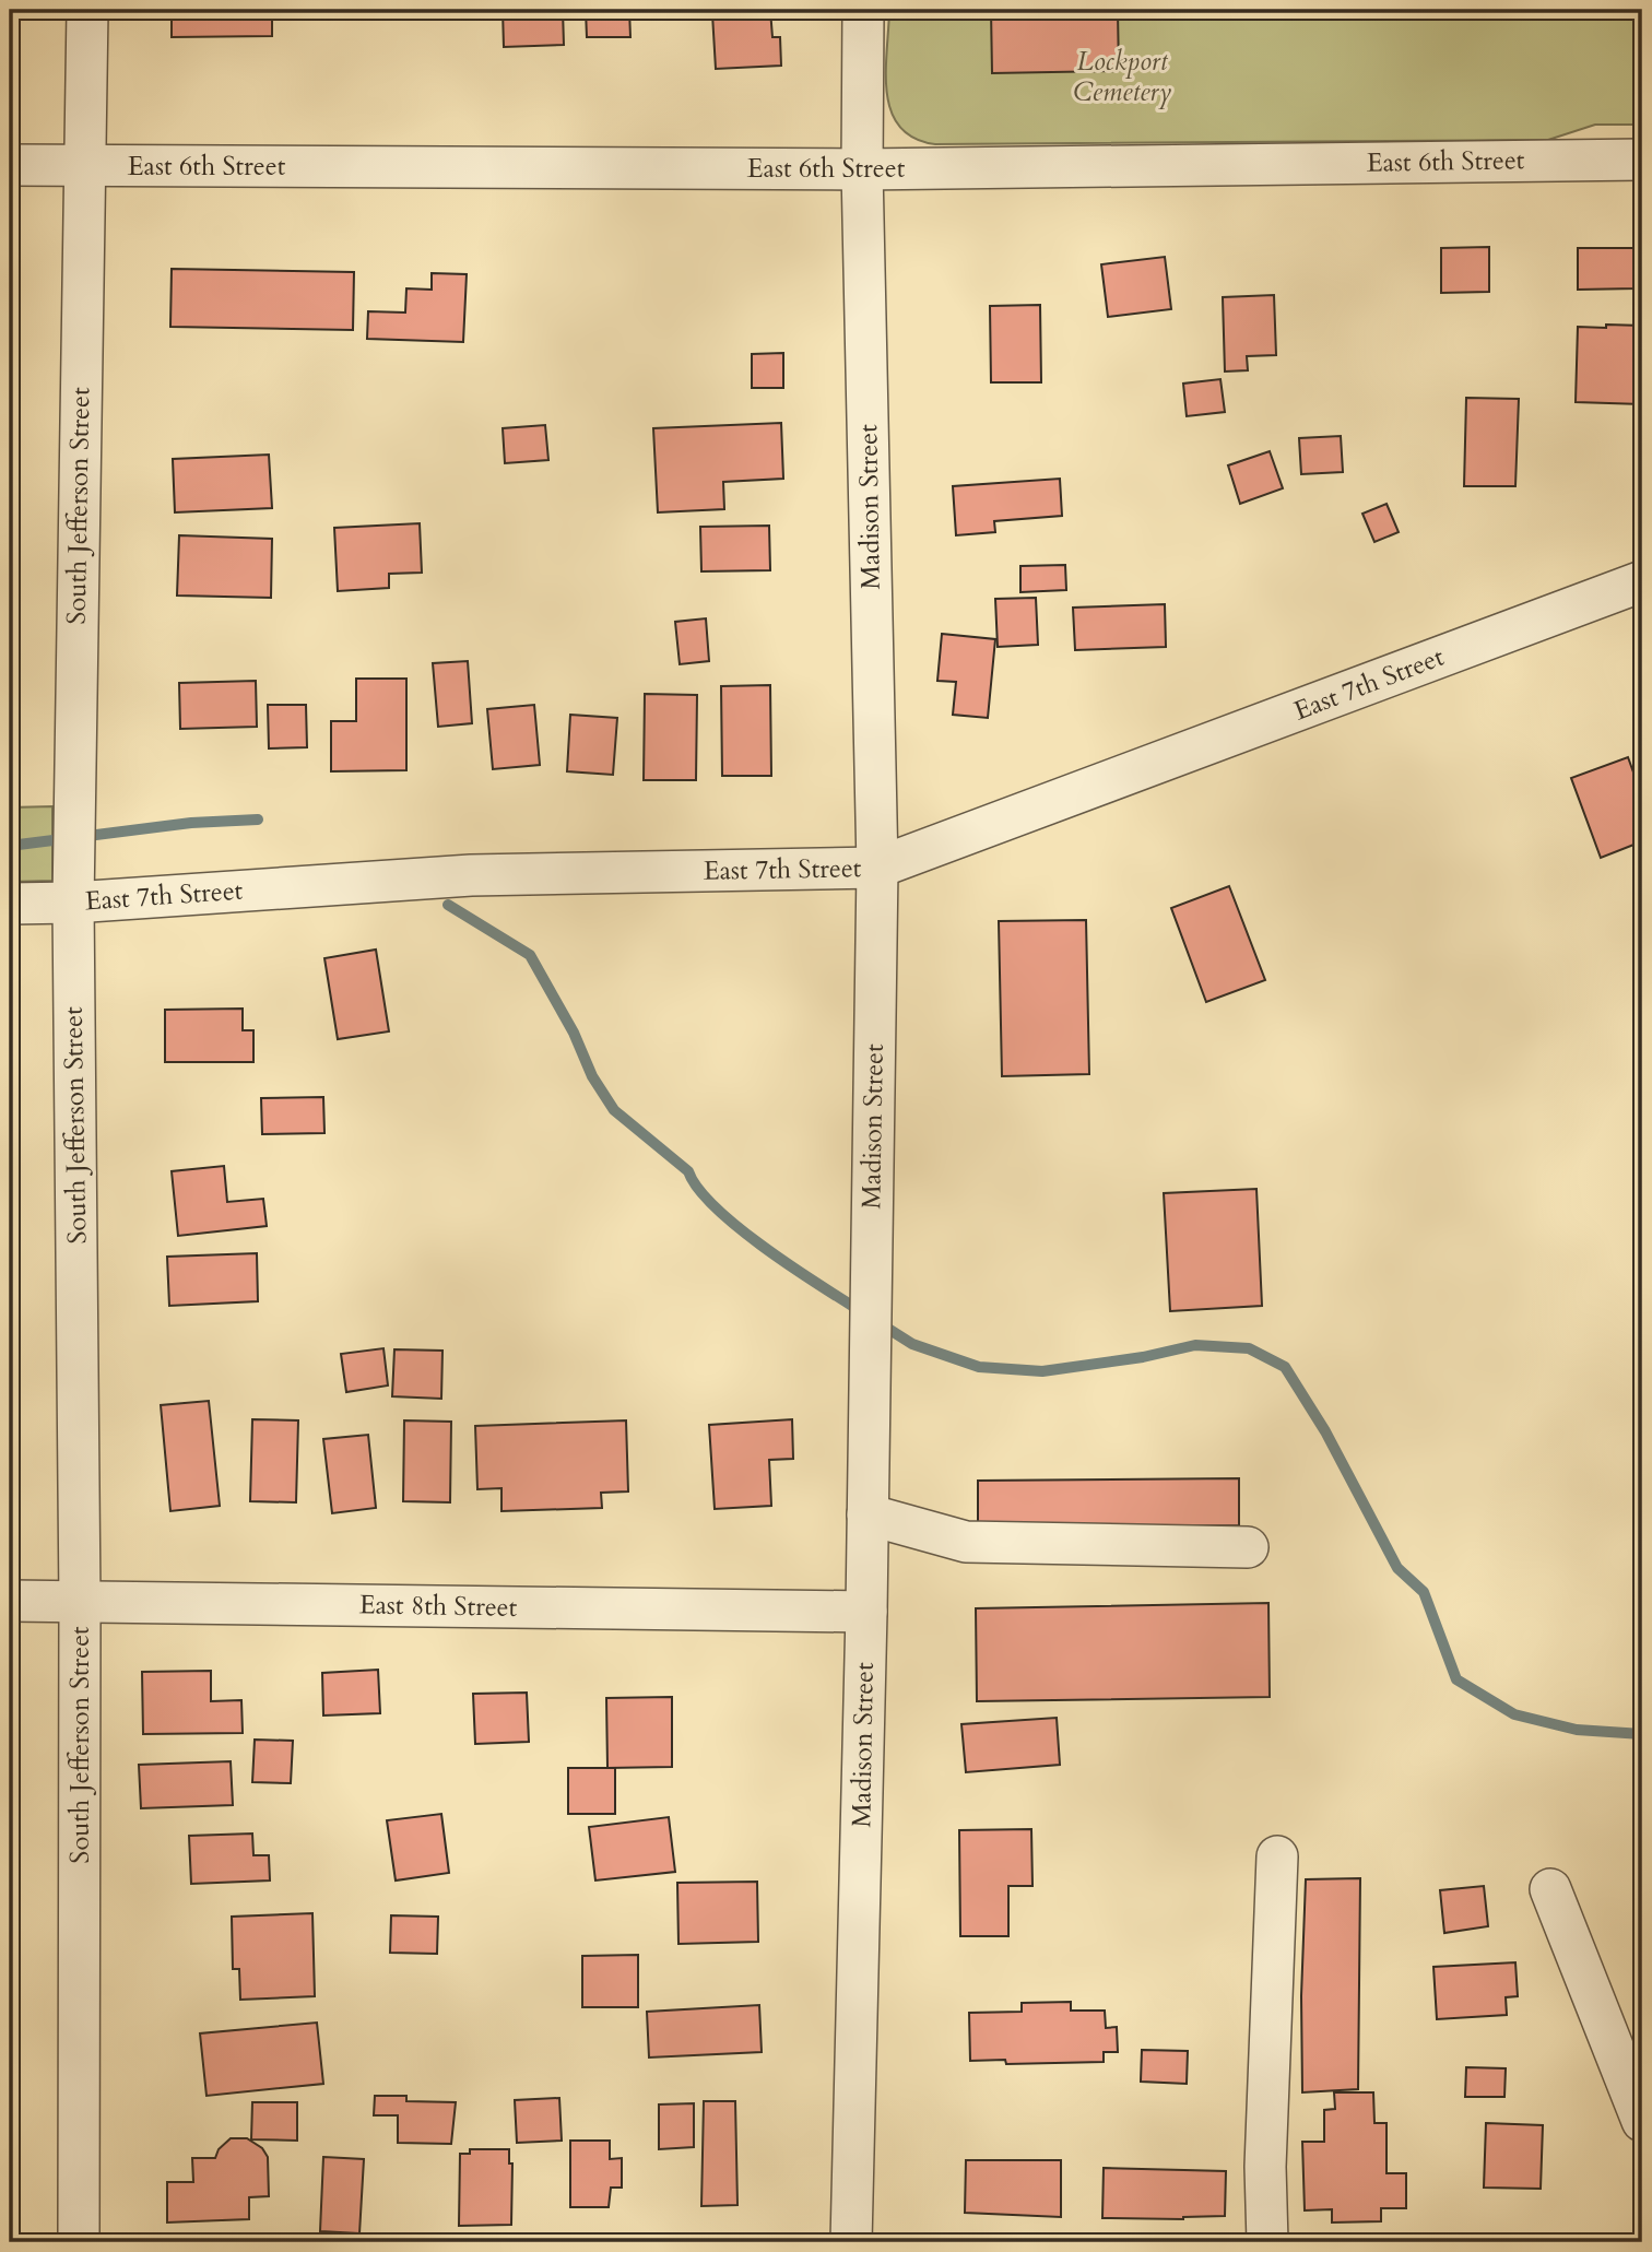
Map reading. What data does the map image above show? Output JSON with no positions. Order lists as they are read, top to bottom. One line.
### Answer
{"streets":{"street":["East 6th Street","South Jefferson Street","Madison Street","East 7th Street","East 8th Street"]},"crossings":[["East 6th Street","South Jefferson Street"],["East 6th Street","Madison Street"],["South Jefferson Street","East 7th Street"],["South Jefferson Street","East 8th Street"],["Madison Street","East 7th Street"],["Madison Street","East 8th Street"]],"parks":["Lockport Cemetery"]}
